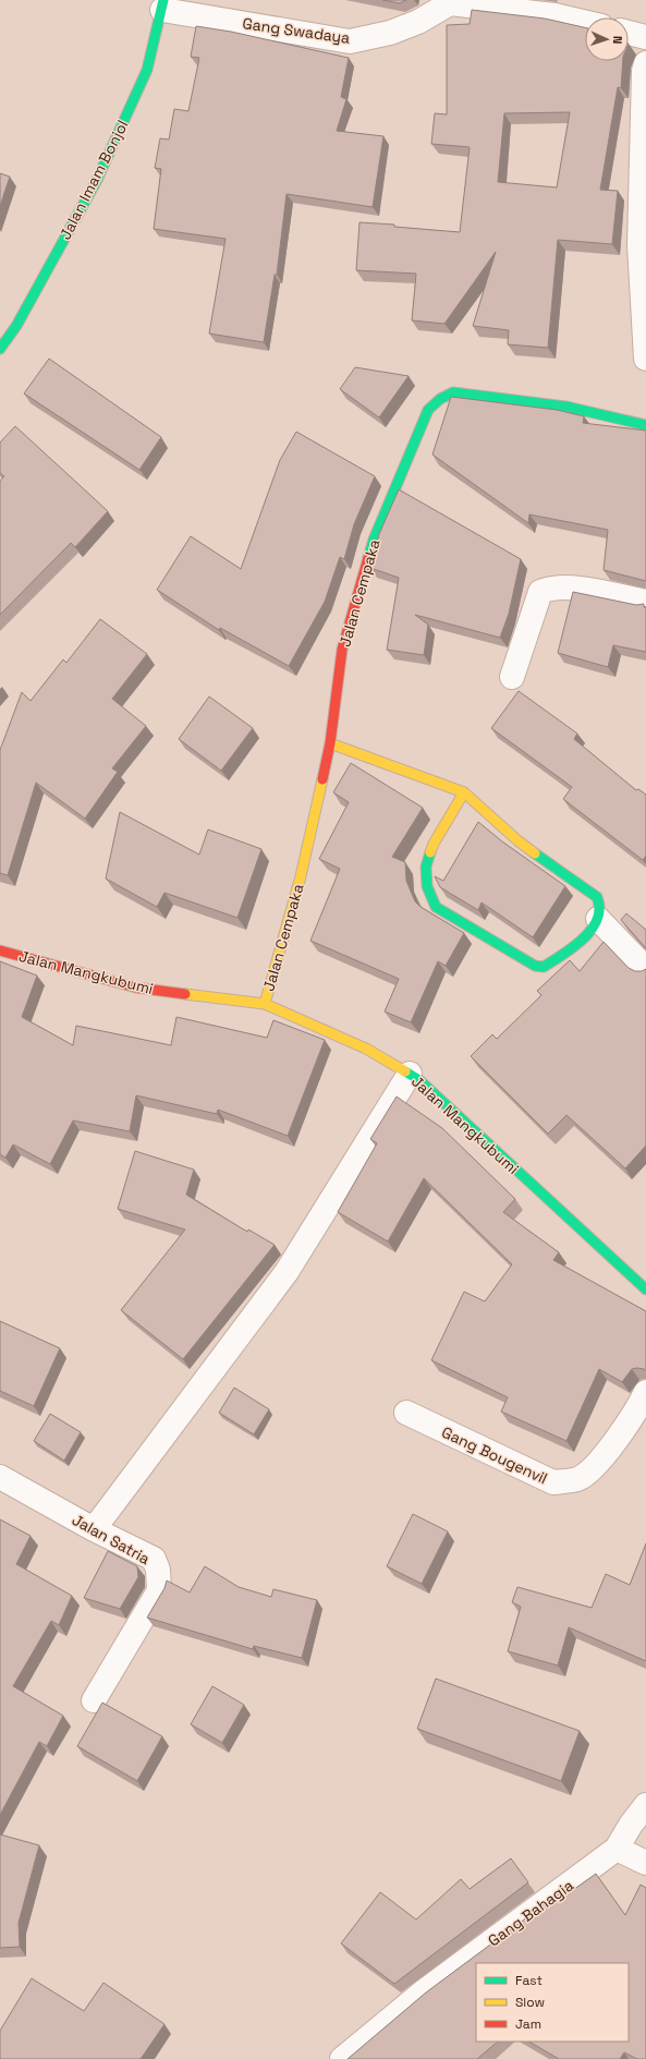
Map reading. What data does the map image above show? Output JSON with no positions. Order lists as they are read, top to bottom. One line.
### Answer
{"streets":{"main road":["Jalan Imam Bonjol","Jalan Cempaka","Jalan Mangkubumi"],"street":["Gang Swadaya","Gang Bougenvil","Jalan Satria","Gang Bahagia"]},"crossings":[["Gang Swadaya","Jalan Imam Bonjol"],["Jalan Cempaka","Jalan Mangkubumi"]],"legend":["Fast","Slow","Jam"],"north":"right"}
